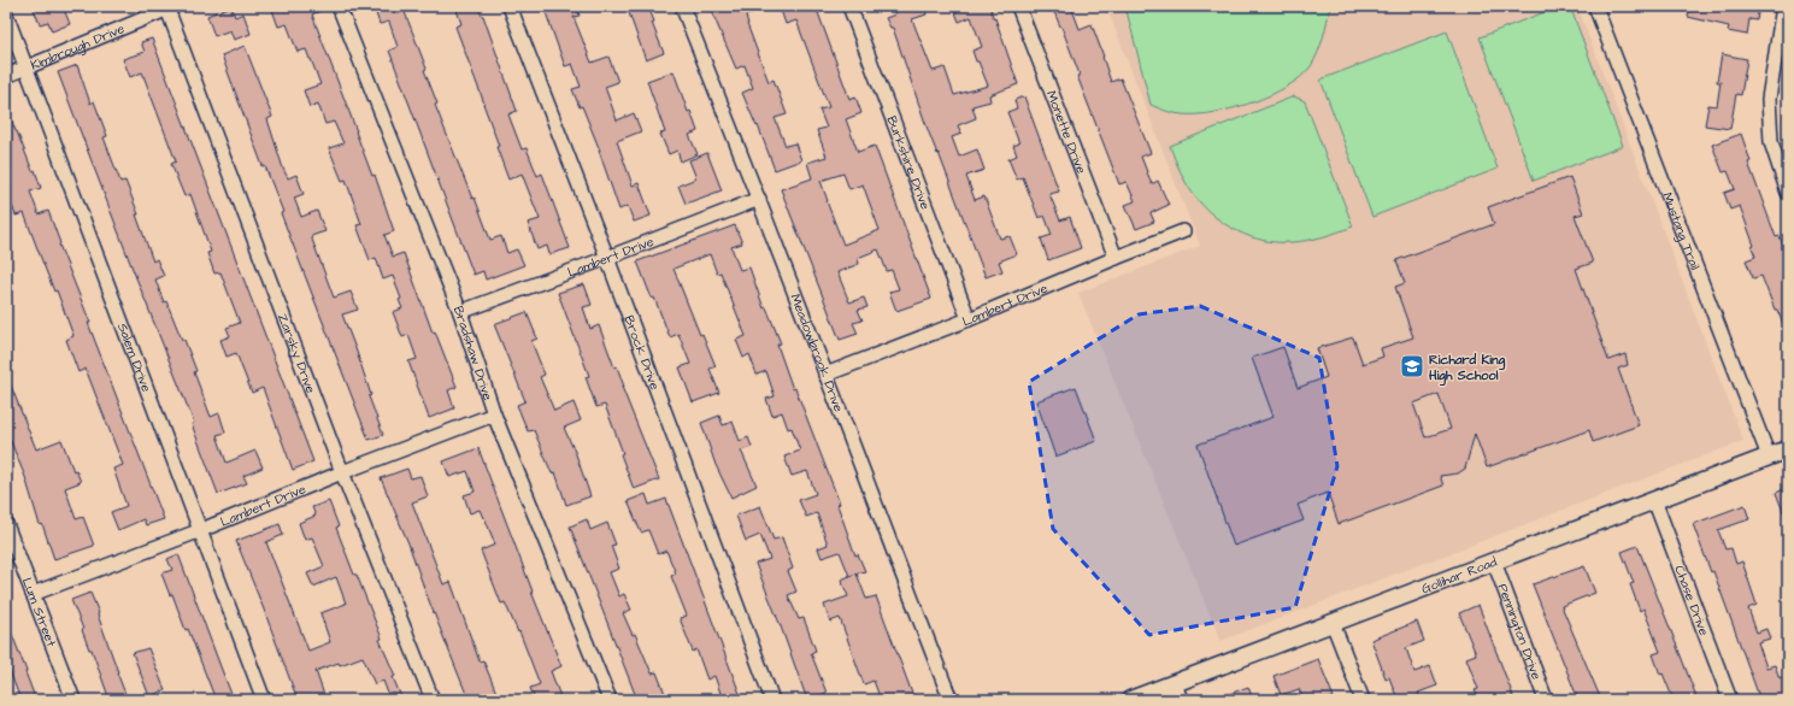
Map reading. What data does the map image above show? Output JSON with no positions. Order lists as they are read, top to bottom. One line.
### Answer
{"streets":{"street":["Kimbrough Drive","Monette Drive","Burkshire Drive","Mustang Trail","Lambert Drive","Bradshaw Drive","Brock Drive","Meadowbrook Drive","Zarsky Drive","Salem Drive","Gollihar Road","Chase Drive","Lum Street","Pennington Drive"]},"crossings":[["Kimbrough Drive","Zarsky Drive"],["Kimbrough Drive","Salem Drive"],["Monette Drive","Lambert Drive"],["Burkshire Drive","Lambert Drive"],["Mustang Trail","Gollihar Road"],["Lambert Drive","Bradshaw Drive"],["Lambert Drive","Brock Drive"],["Lambert Drive","Meadowbrook Drive"],["Lambert Drive","Zarsky Drive"],["Lambert Drive","Salem Drive"],["Lambert Drive","Lum Street"],["Gollihar Road","Chase Drive"],["Gollihar Road","Pennington Drive"]],"places":{"school or university":["Richard King High School"]}}
